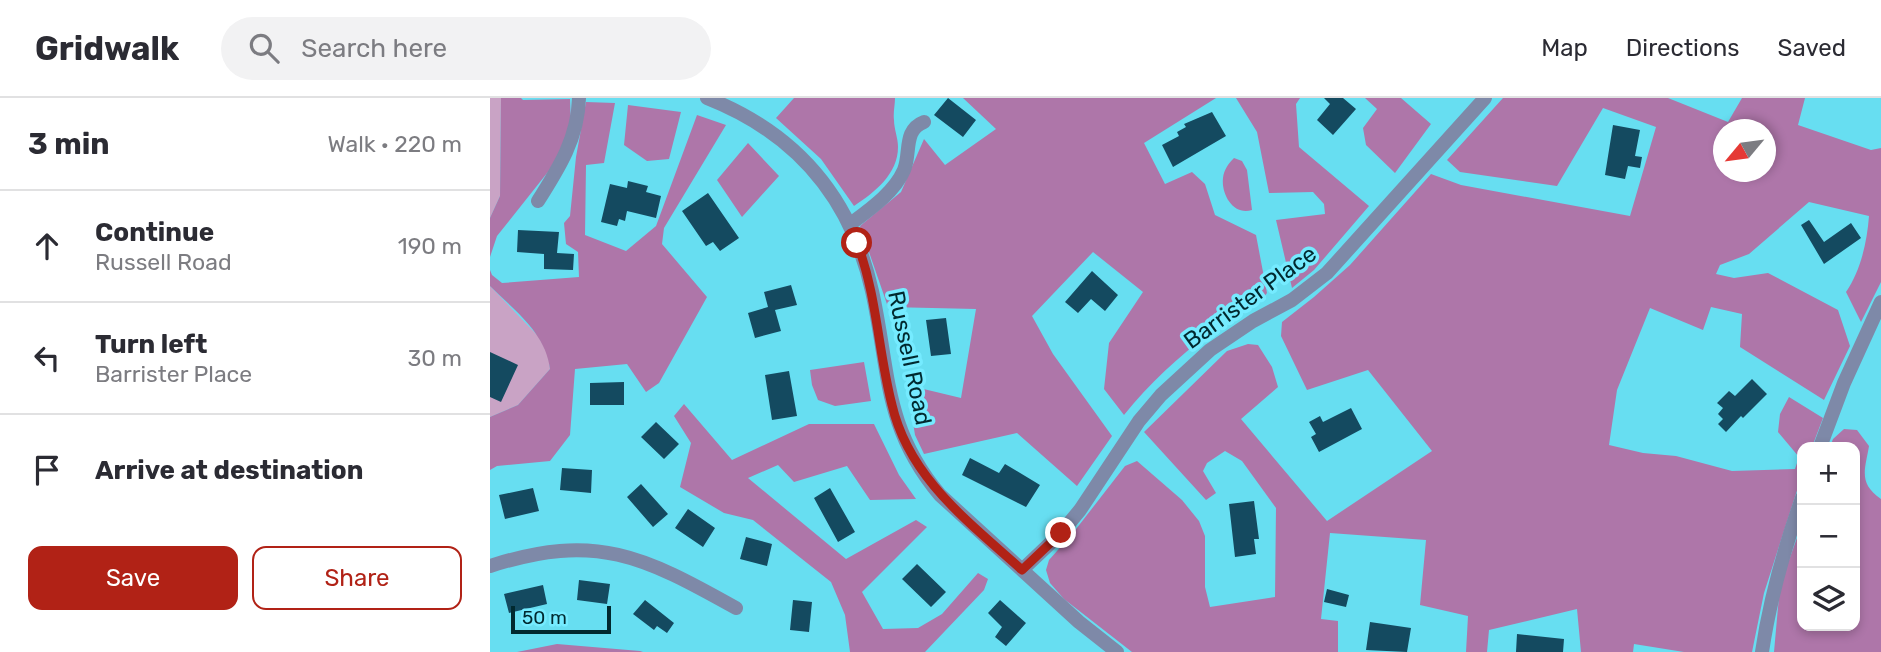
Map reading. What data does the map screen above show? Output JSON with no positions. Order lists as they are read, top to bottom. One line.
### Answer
{"streets":{"street":["Barrister Place","Russell Road"]},"crossings":[["Barrister Place","Russell Road"]],"scale_bar":"50 m","north":"bottom left","page":{"header":"Gridwalk","search":"Search here","nav":["Map","Directions","Saved"],"heading":["3 min","Walk · 220 m"],"list":[["Continue","Russell Road","190 m"],["Turn left","Barrister Place","30 m"],"Arrive at destination"],"map_buttons":["+","−"],"buttons":["Save","Share"],"scale":"50 m"}}
